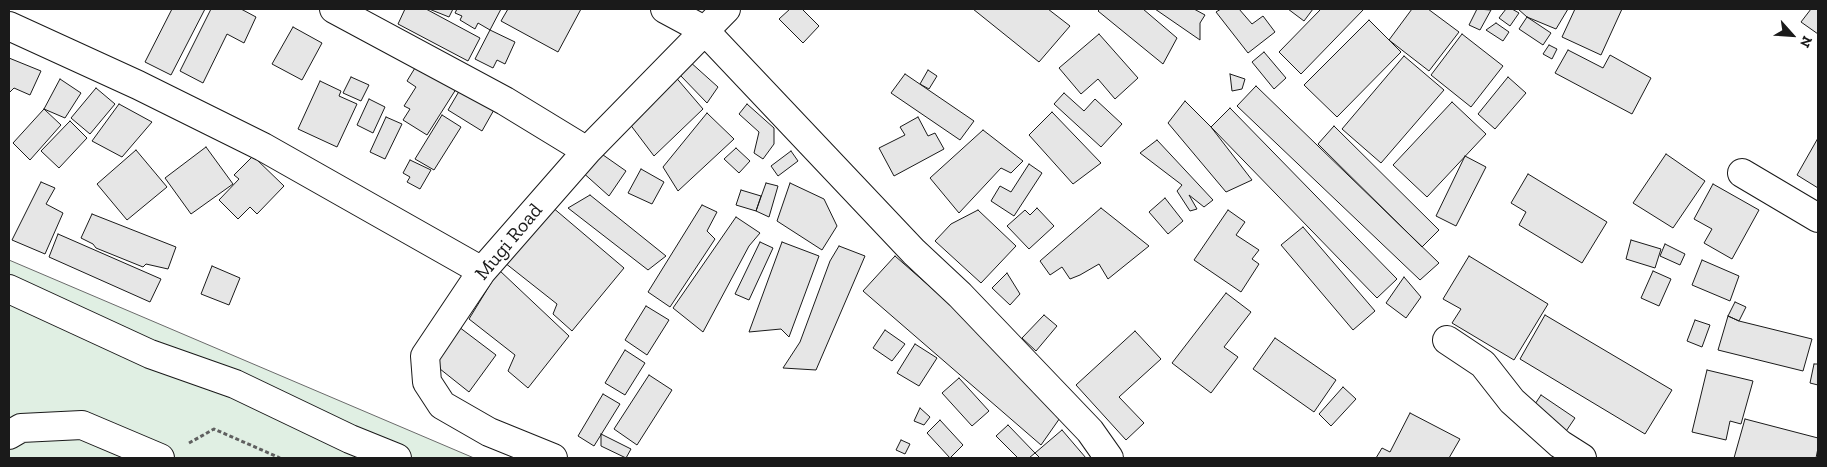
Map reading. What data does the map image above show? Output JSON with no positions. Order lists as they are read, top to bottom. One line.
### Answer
{"streets":{"street":["Mugi Road"]},"north":"bottom right"}
